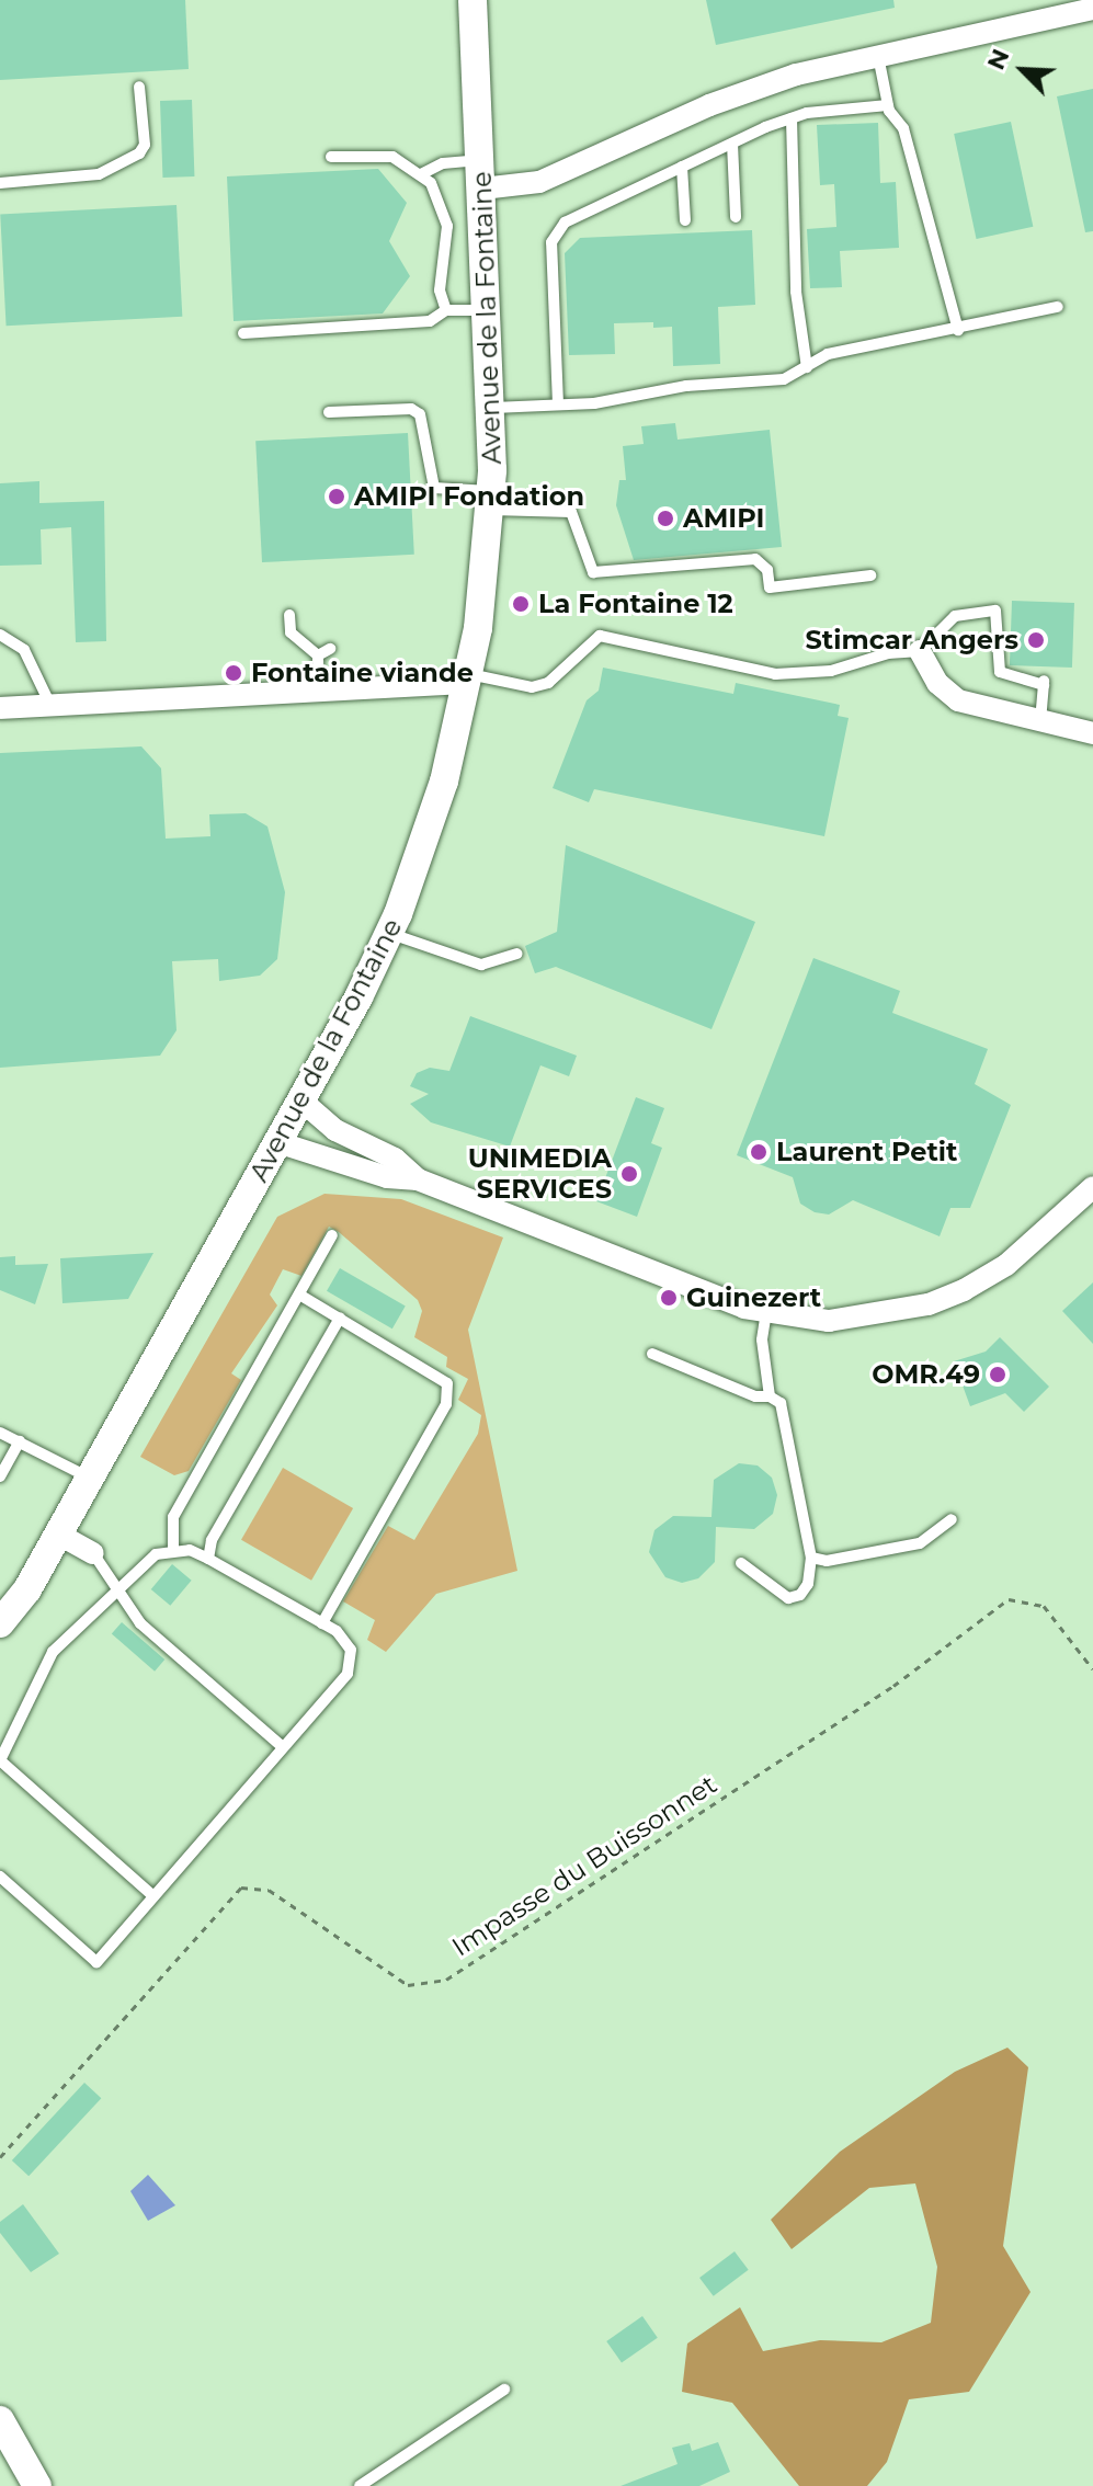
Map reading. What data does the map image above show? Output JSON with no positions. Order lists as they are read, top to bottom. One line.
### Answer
{"streets":{"street":["Avenue de la Fontaine"],"path":["Impasse du Buissonnet"]},"places":["AMIPI Fondation","AMIPI","La Fontaine 12","Stimcar Angers","Fontaine viande","Laurent Petit","UNIMEDIA SERVICES","Guinezert","OMR.49"],"north":"top left"}
